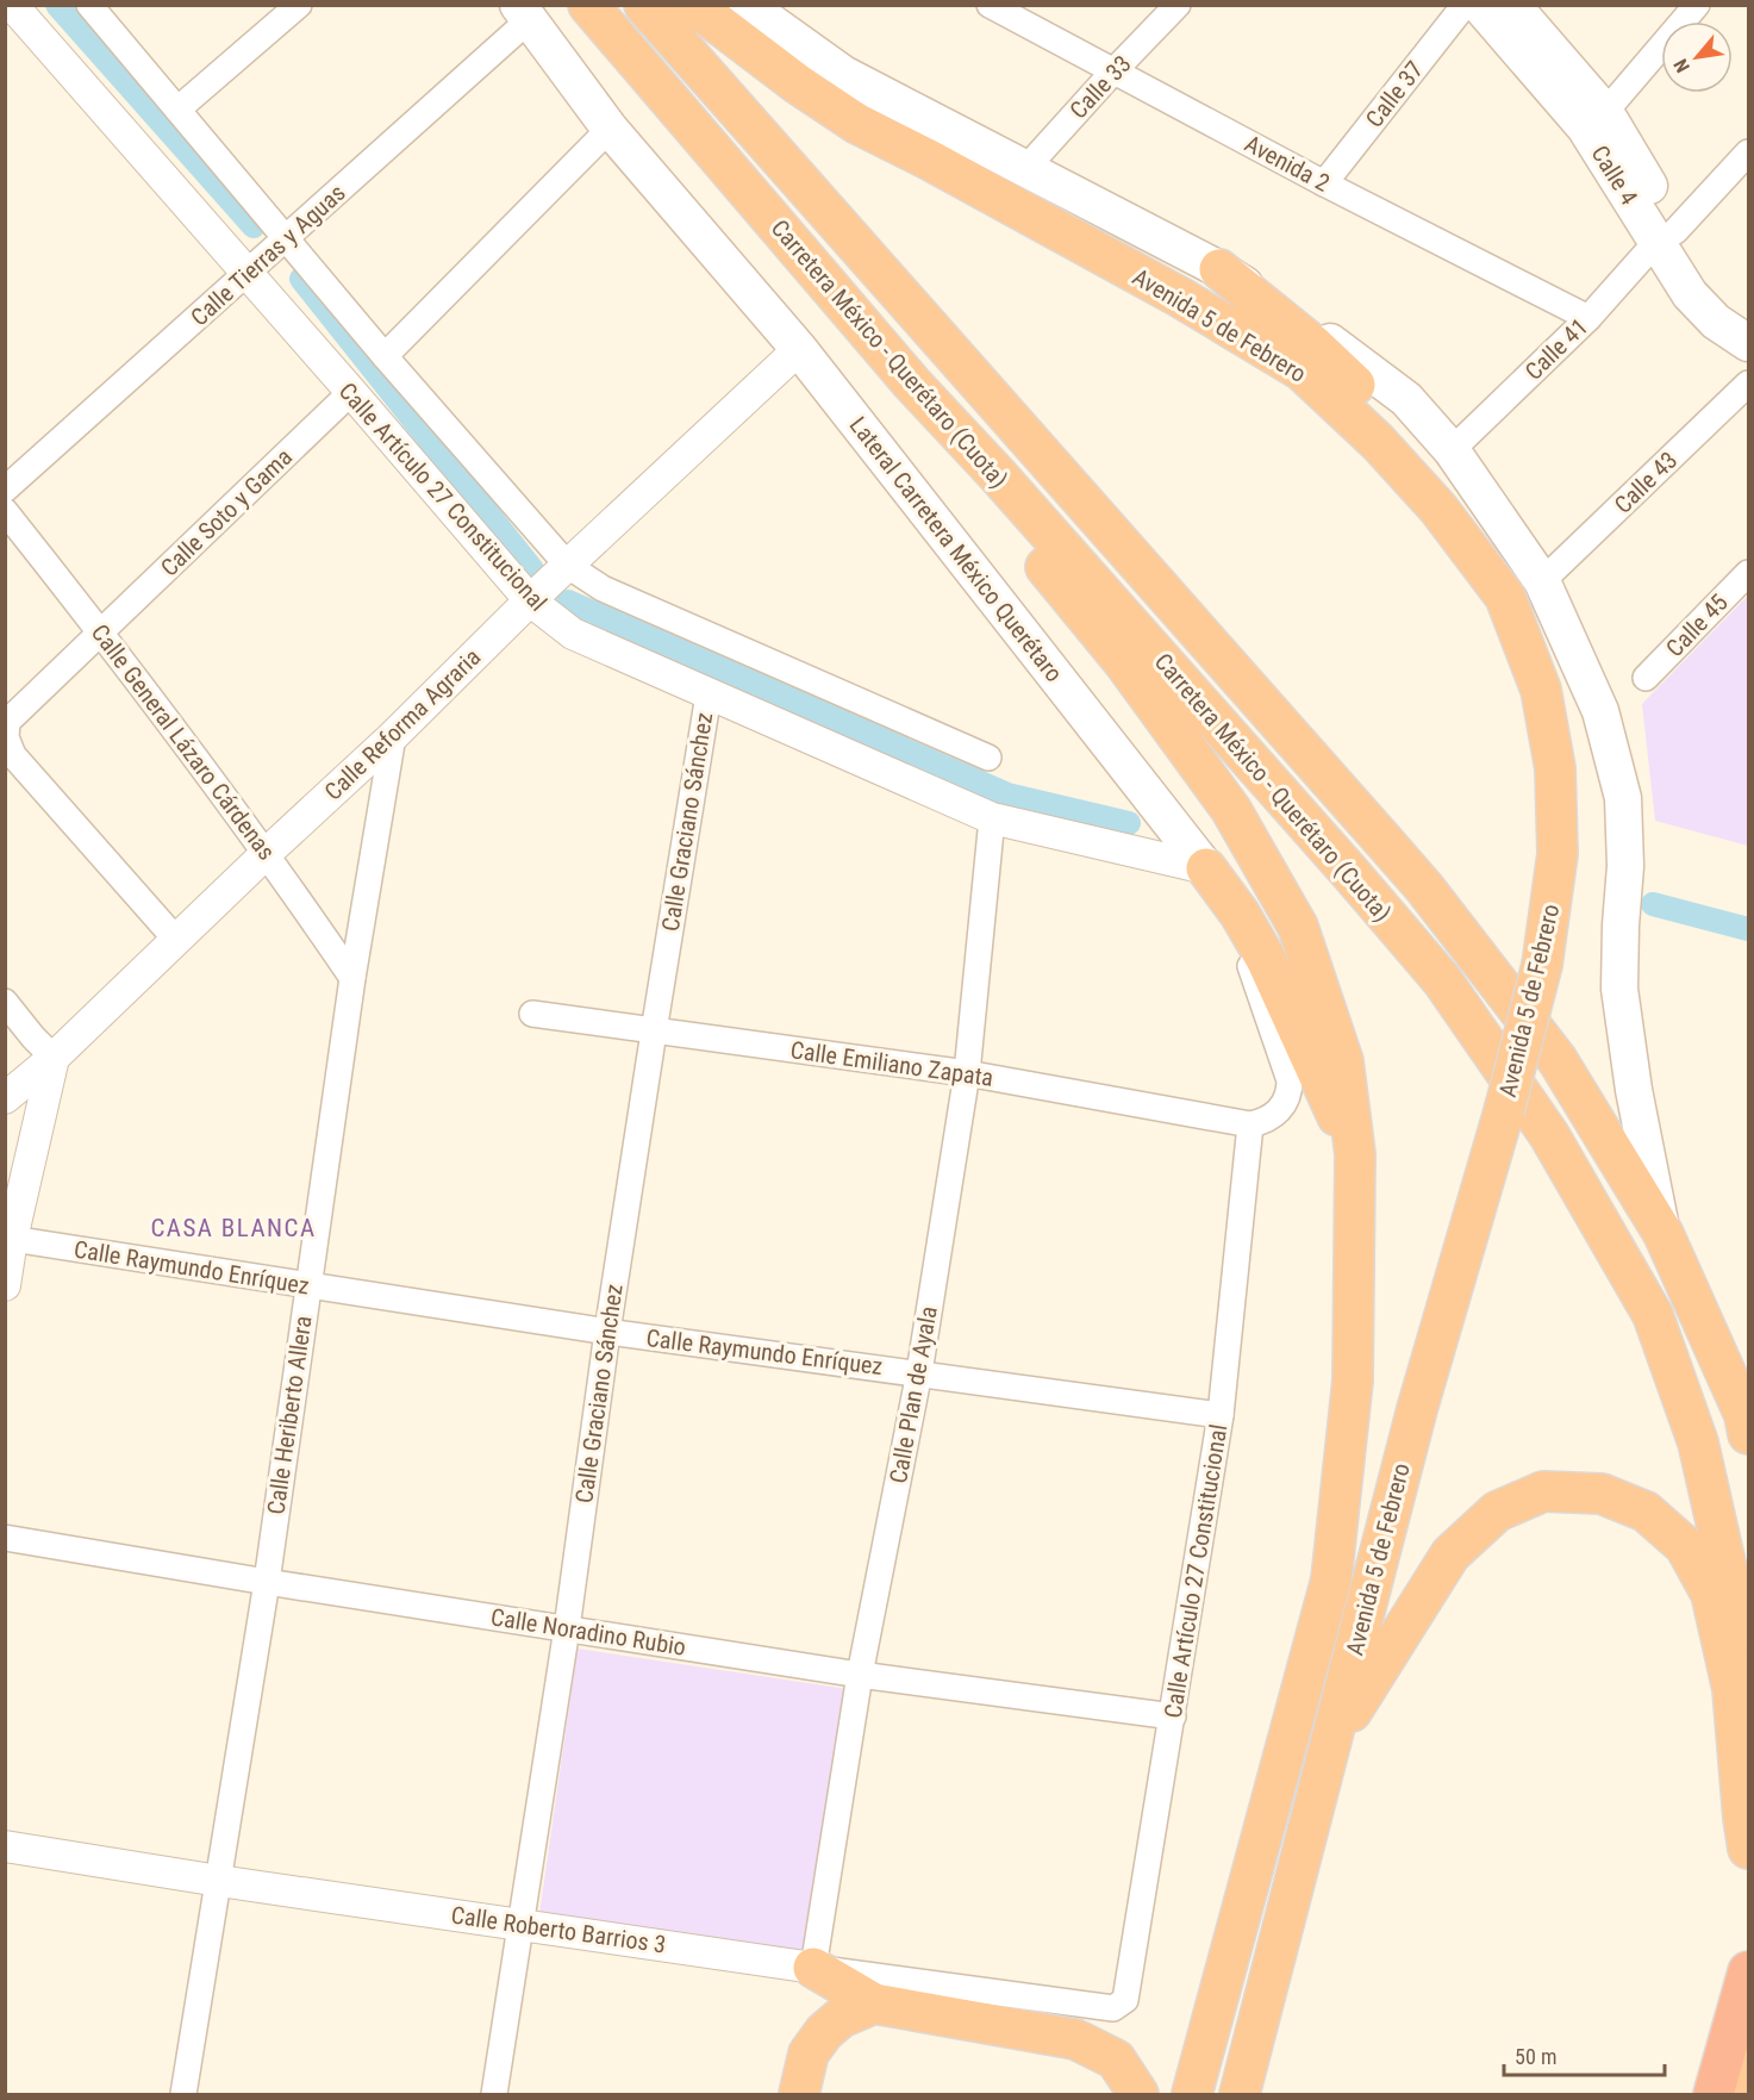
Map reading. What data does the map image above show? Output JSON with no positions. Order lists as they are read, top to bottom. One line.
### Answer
{"streets":{"highway":["Avenida 5 de Febrero","Carretera México - Querétaro (Cuota)"],"main road":["Calle 4","Lateral Carretera México Querétaro"],"street":["Calle 33","Calle 37","Avenida 2","Calle Tierras y Aguas","Calle 41","Calle 43","Calle Artículo 27 Constitucional","Calle Soto y Gama","Calle 45","Calle Reforma Agraria","Calle General Lázaro Cárdenas","Calle Graciano Sánchez","Calle Emiliano Zapata","Calle Raymundo Enríquez","Calle Plan de Ayala","Calle Heriberto Allera","Calle Noradino Rubio","Calle Roberto Barrios 3"]},"crossings":[["Calle 33","Avenida 2"],["Calle 37","Avenida 2"],["Avenida 2","Calle 41"],["Calle 4","Calle 41"],["Calle Tierras y Aguas","Calle Artículo 27 Constitucional"],["Calle Tierras y Aguas","Lateral Carretera México Querétaro"],["Avenida 5 de Febrero","Carretera México - Querétaro (Cuota)"],["Calle Artículo 27 Constitucional","Calle Soto y Gama"],["Calle Artículo 27 Constitucional","Lateral Carretera México Querétaro"],["Calle Artículo 27 Constitucional","Calle Reforma Agraria"],["Calle Artículo 27 Constitucional","Calle Graciano Sánchez"],["Calle Artículo 27 Constitucional","Calle Emiliano Zapata"],["Calle Artículo 27 Constitucional","Calle Raymundo Enríquez"],["Calle Artículo 27 Constitucional","Calle Plan de Ayala"],["Calle Artículo 27 Constitucional","Calle Noradino Rubio"],["Calle Artículo 27 Constitucional","Calle Roberto Barrios 3"],["Calle Soto y Gama","Calle General Lázaro Cárdenas"],["Lateral Carretera México Querétaro","Calle Reforma Agraria"],["Lateral Carretera México Querétaro","Calle Emiliano Zapata"],["Calle Reforma Agraria","Calle General Lázaro Cárdenas"],["Calle Reforma Agraria","Calle Heriberto Allera"],["Calle General Lázaro Cárdenas","Calle Heriberto Allera"],["Calle Graciano Sánchez","Calle Emiliano Zapata"],["Calle Graciano Sánchez","Calle Raymundo Enríquez"],["Calle Graciano Sánchez","Calle Noradino Rubio"],["Calle Graciano Sánchez","Calle Roberto Barrios 3"],["Calle Emiliano Zapata","Calle Plan de Ayala"],["Calle Raymundo Enríquez","Calle Plan de Ayala"],["Calle Raymundo Enríquez","Calle Heriberto Allera"],["Calle Plan de Ayala","Calle Noradino Rubio"],["Calle Plan de Ayala","Calle Roberto Barrios 3"],["Calle Heriberto Allera","Calle Noradino Rubio"],["Calle Heriberto Allera","Calle Roberto Barrios 3"]],"districts":["CASA BLANCA"],"scale_bar":"50 m","north":"bottom left"}
